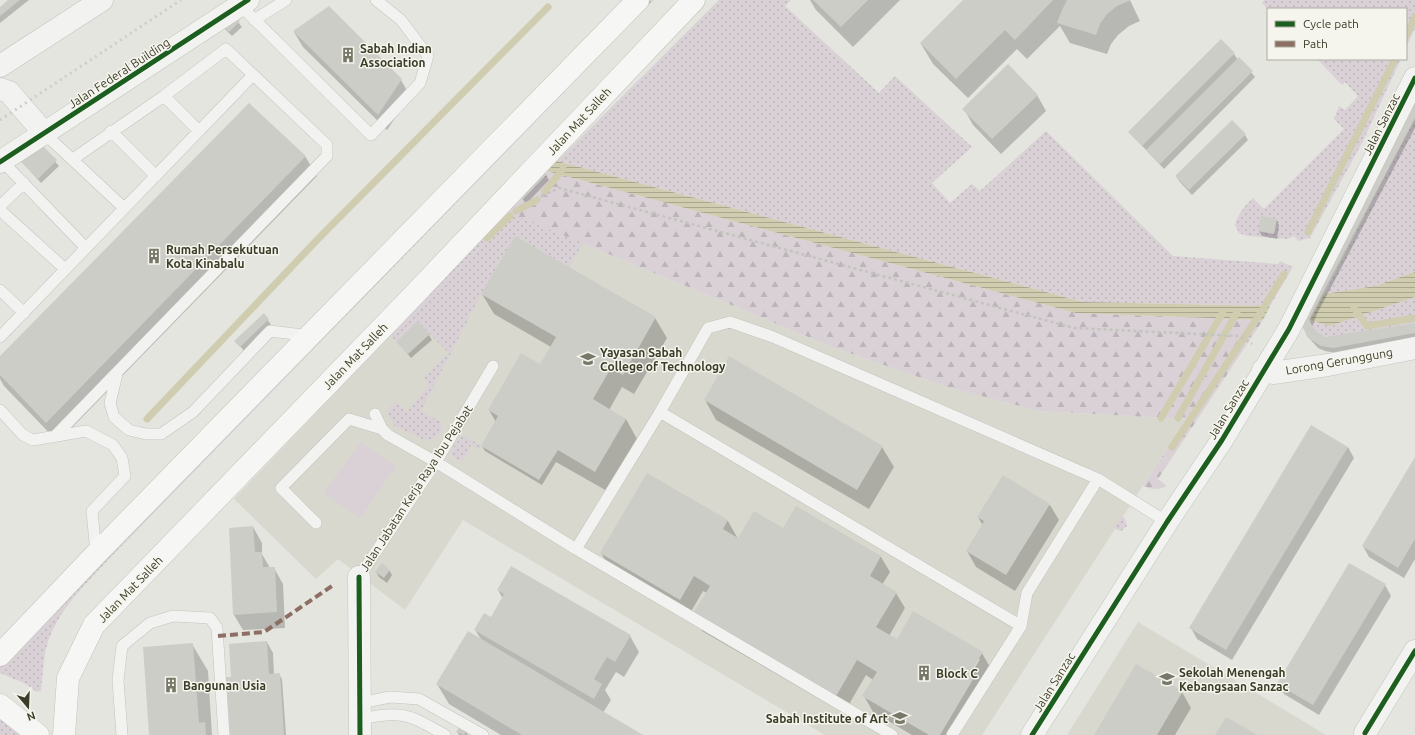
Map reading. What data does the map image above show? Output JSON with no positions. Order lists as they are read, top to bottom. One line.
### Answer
{"streets":{"main road":["Jalan Mat Salleh"],"street":["Jalan Federal Building","Jalan Sanzac","Lorong Gerunggung","Jalan Jabatan Kerja Raya Ibu Pejabat"]},"crossings":[["Jalan Sanzac","Lorong Gerunggung"]],"places":{"building":["Sabah Indian Association","Rumah Persekutuan Kota Kinabalu","Block C","Bangunan Usia"],"school or university":["Yayasan Sabah College of Technology","Sekolah Menengah Kebangsaan Sanzac","Sabah Institute of Art"]},"legend":["Cycle path","Path"],"north":"bottom"}
